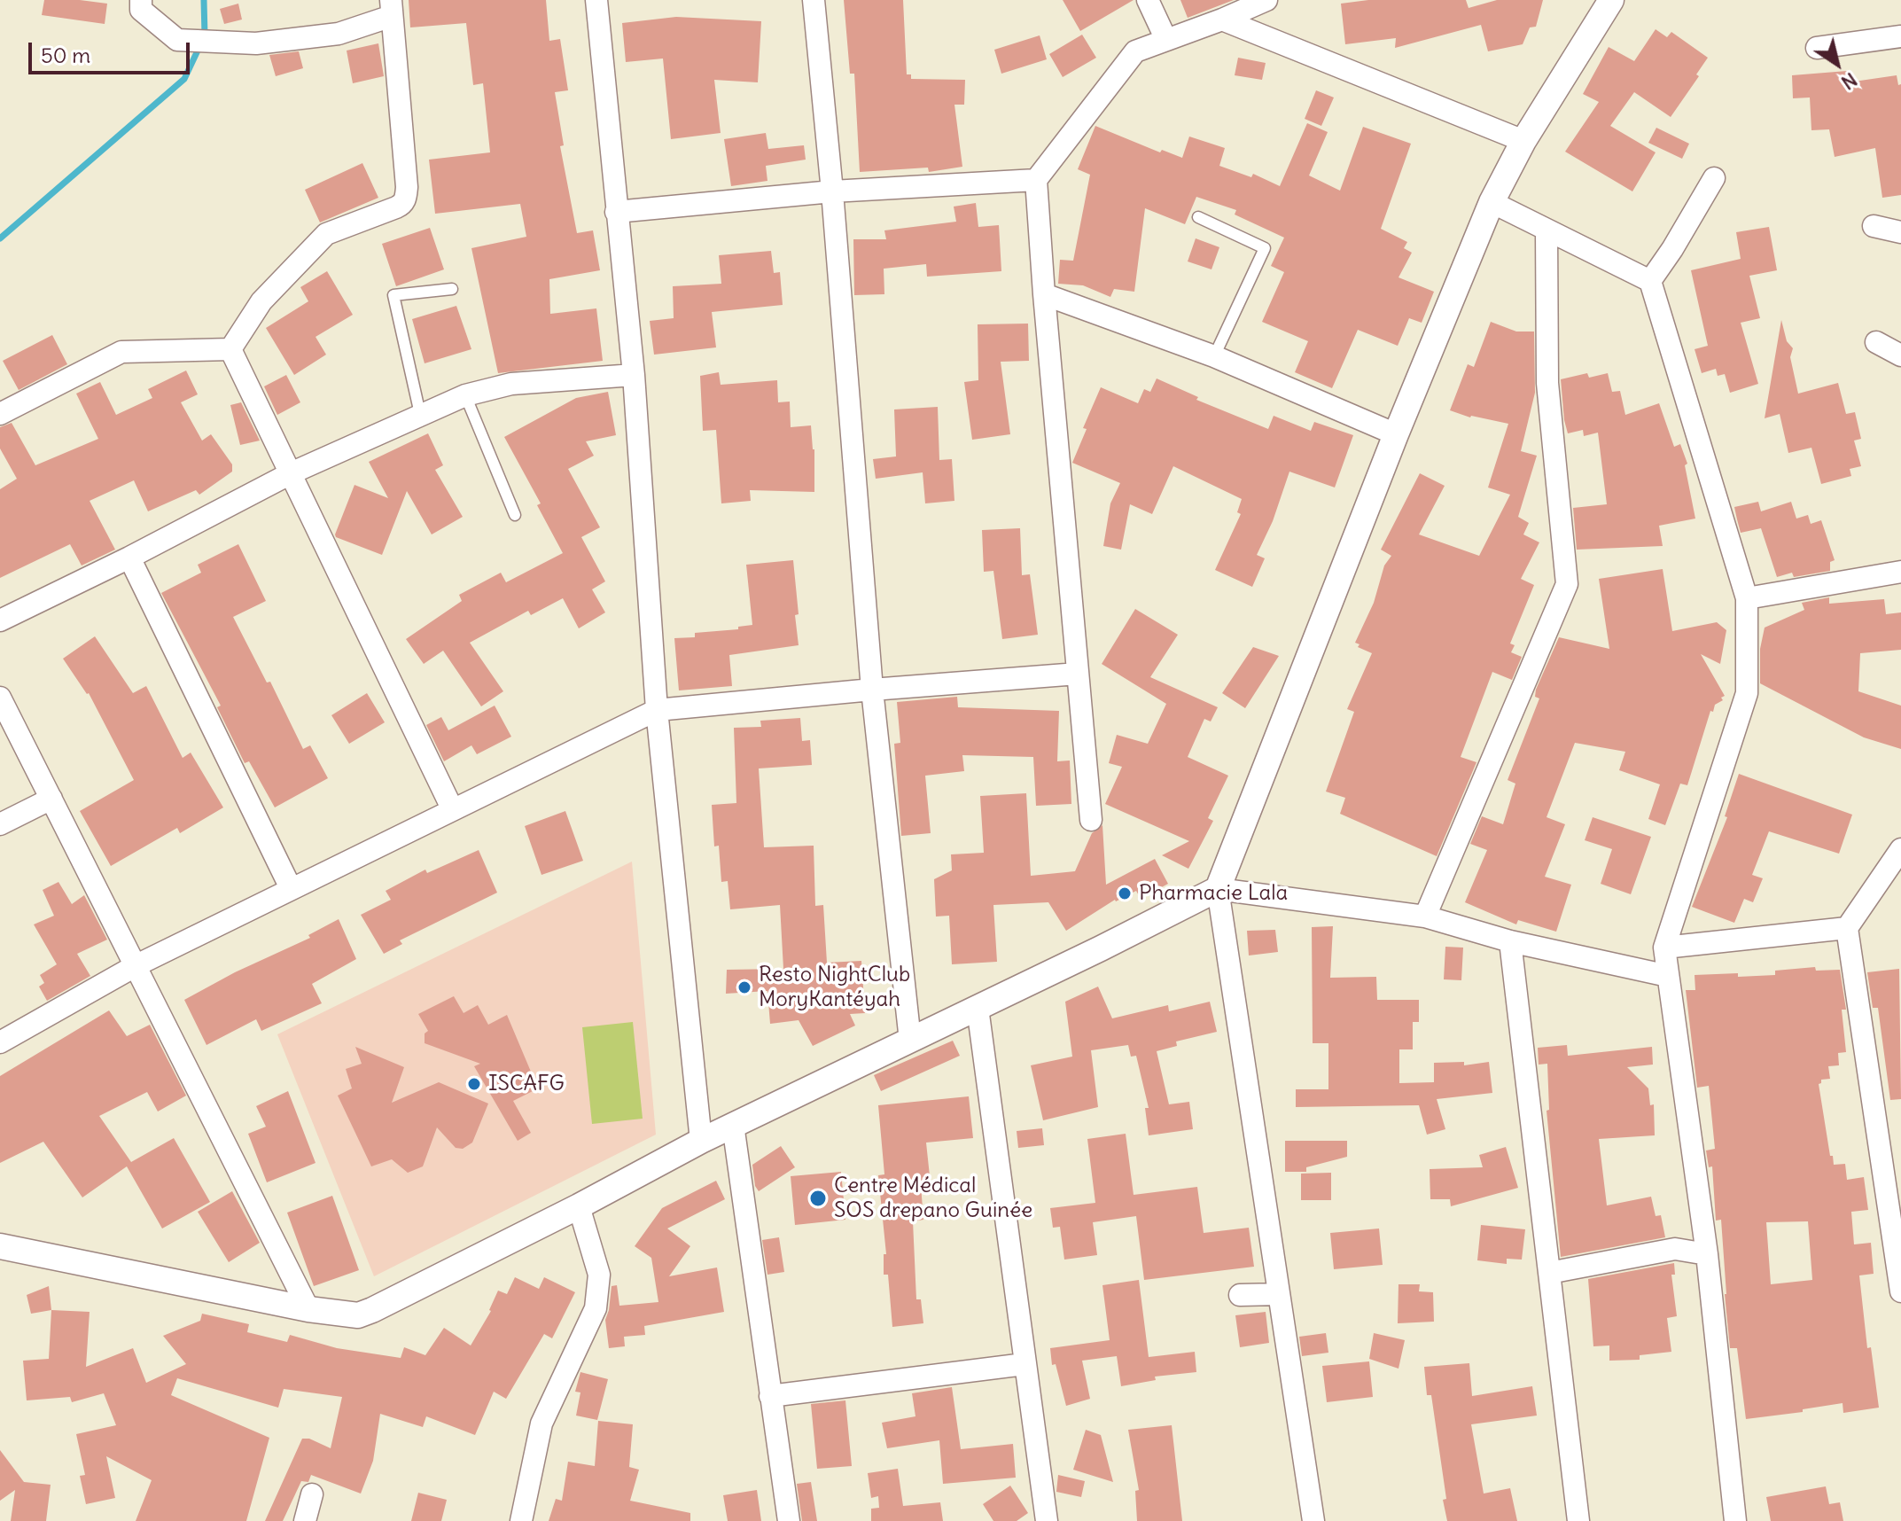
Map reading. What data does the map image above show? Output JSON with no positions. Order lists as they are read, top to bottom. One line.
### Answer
{"places":["Pharmacie Lala","Resto NightClub MoryKantéyah","ISCAFG","Centre Médical SOS drepano Guinée"],"scale_bar":"50 m","north":"bottom right"}
